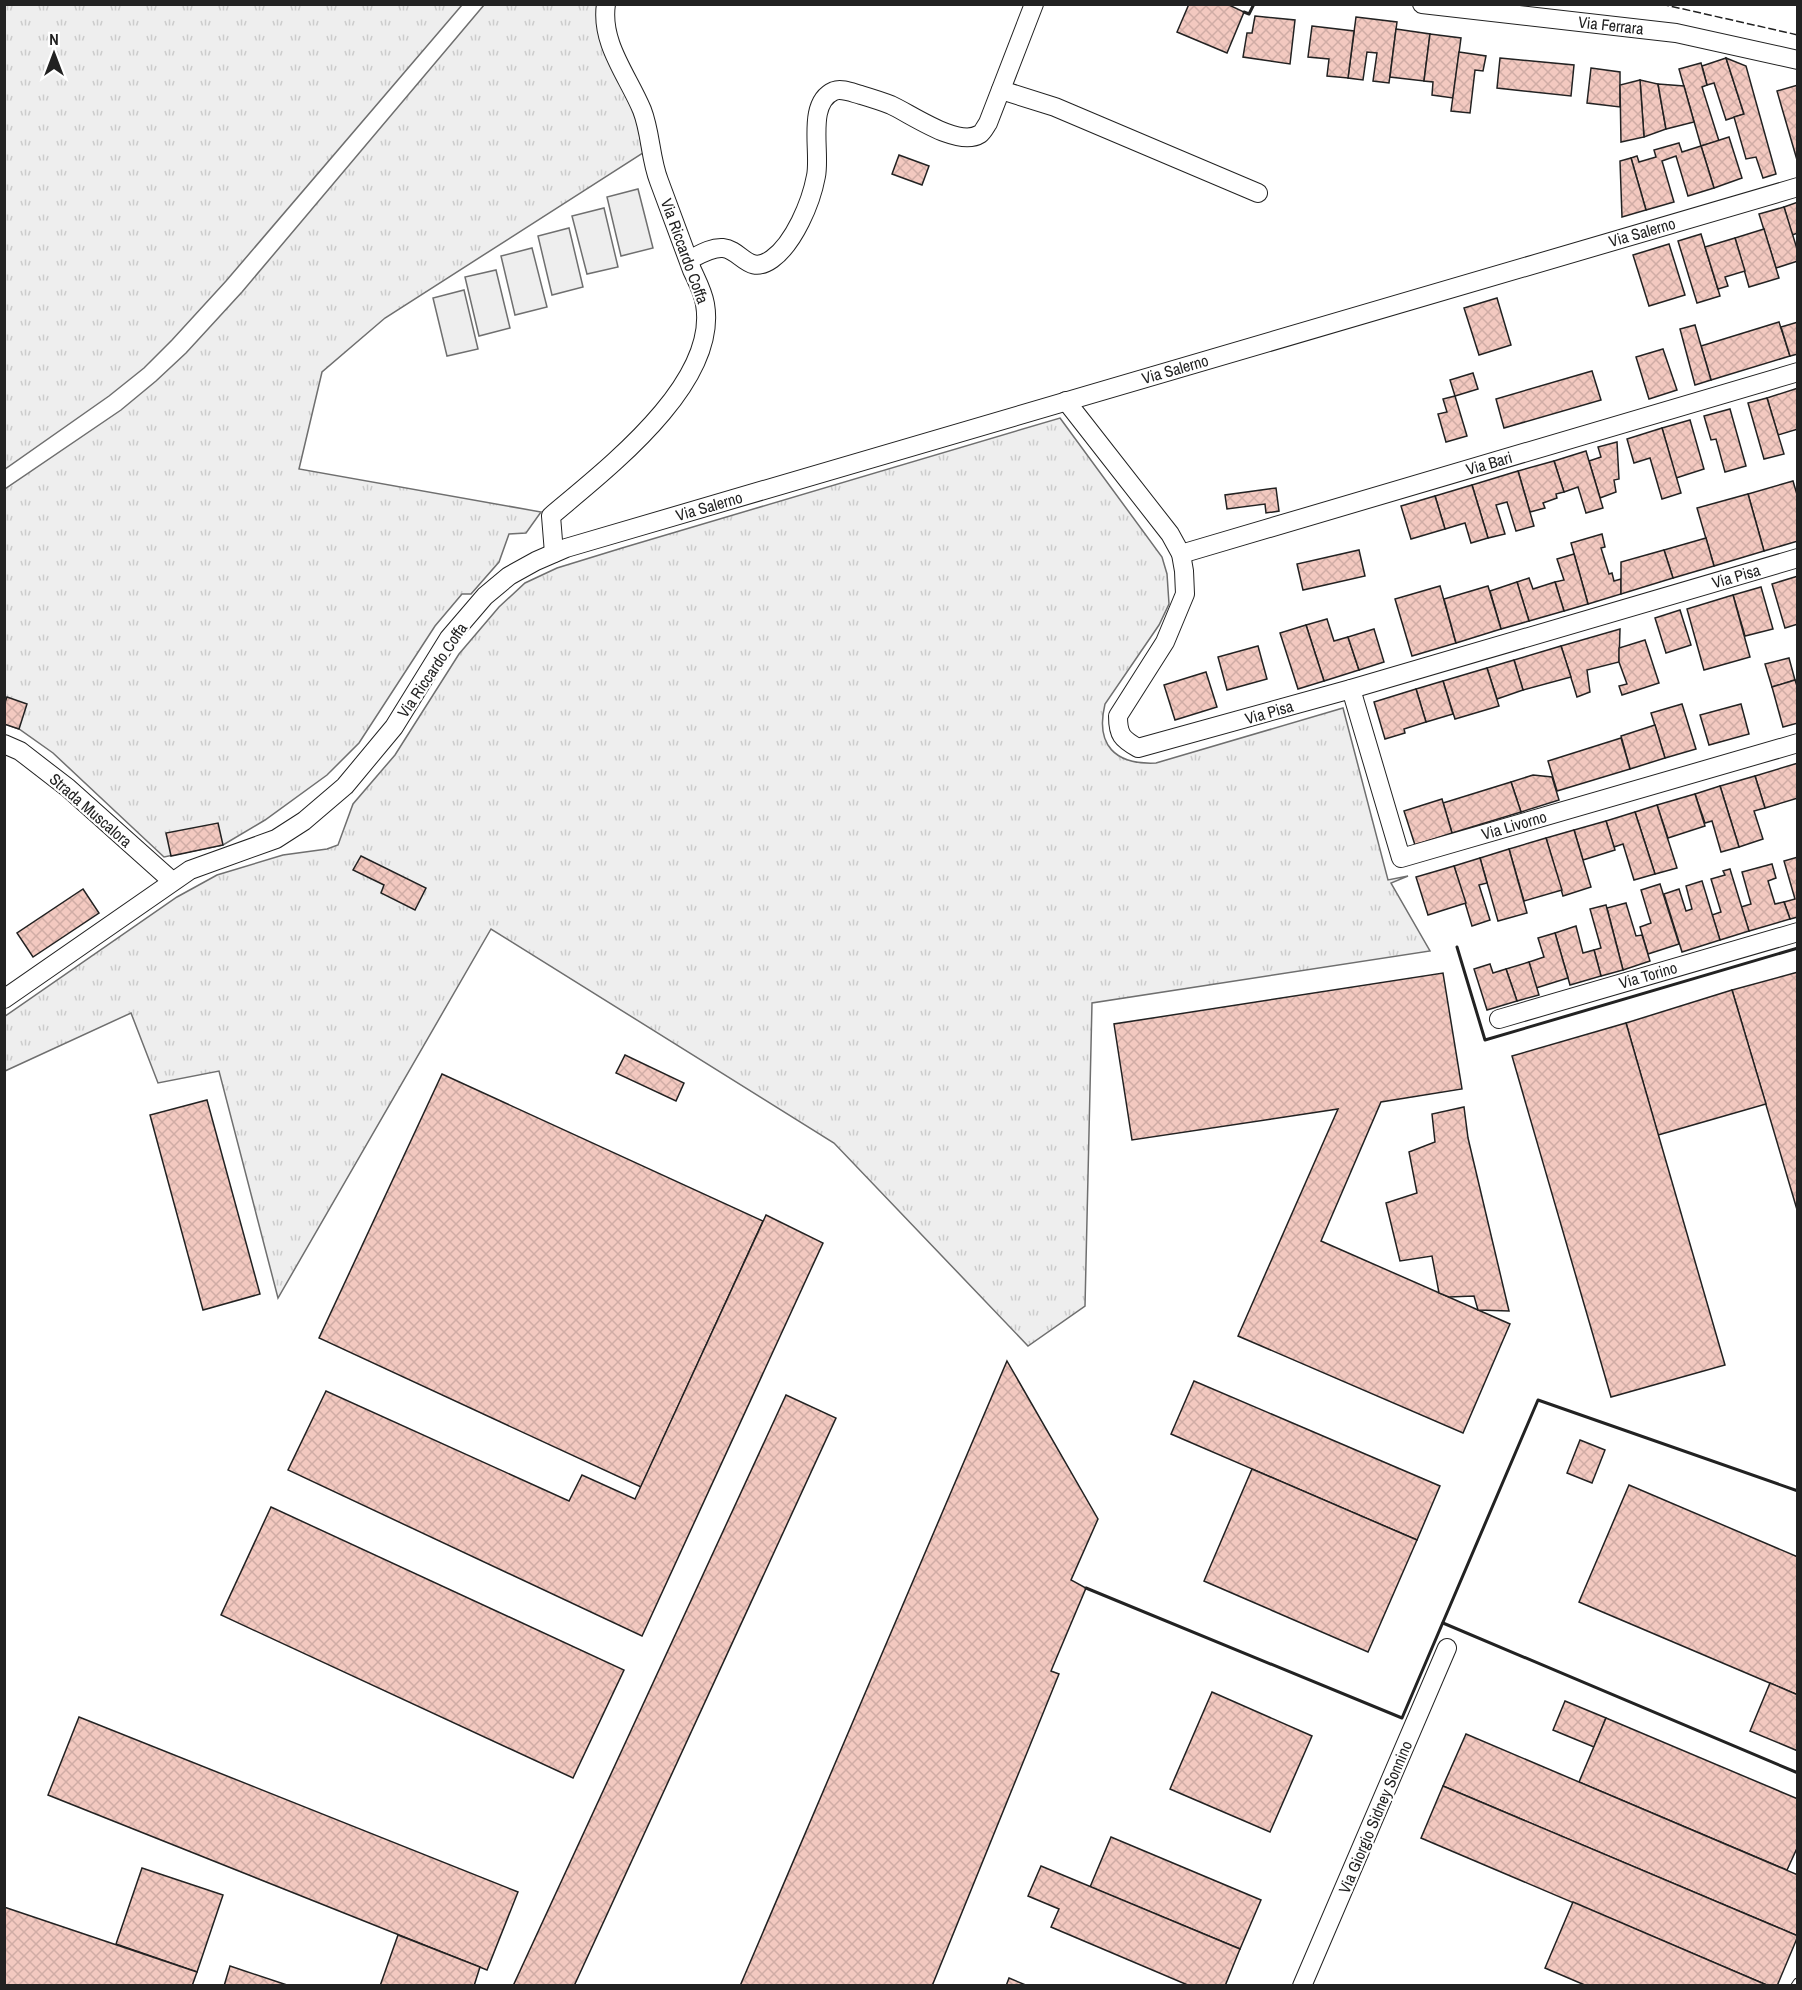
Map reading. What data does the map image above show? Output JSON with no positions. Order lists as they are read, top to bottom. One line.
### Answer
{"streets":{"street":["Via Ferrara","Via Salerno","Via Riccardo Coffa","Via Bari","Via Pisa","Strada Muscalora","Via Livorno","Via Torino","Via Giorgio Sidney Sonnino"]},"crossings":[["Via Salerno","Via Riccardo Coffa"],["Via Salerno","Via Pisa"],["Via Riccardo Coffa","Strada Muscalora"],["Via Bari","Via Pisa"],["Via Pisa","Via Livorno"]],"north":"top"}
